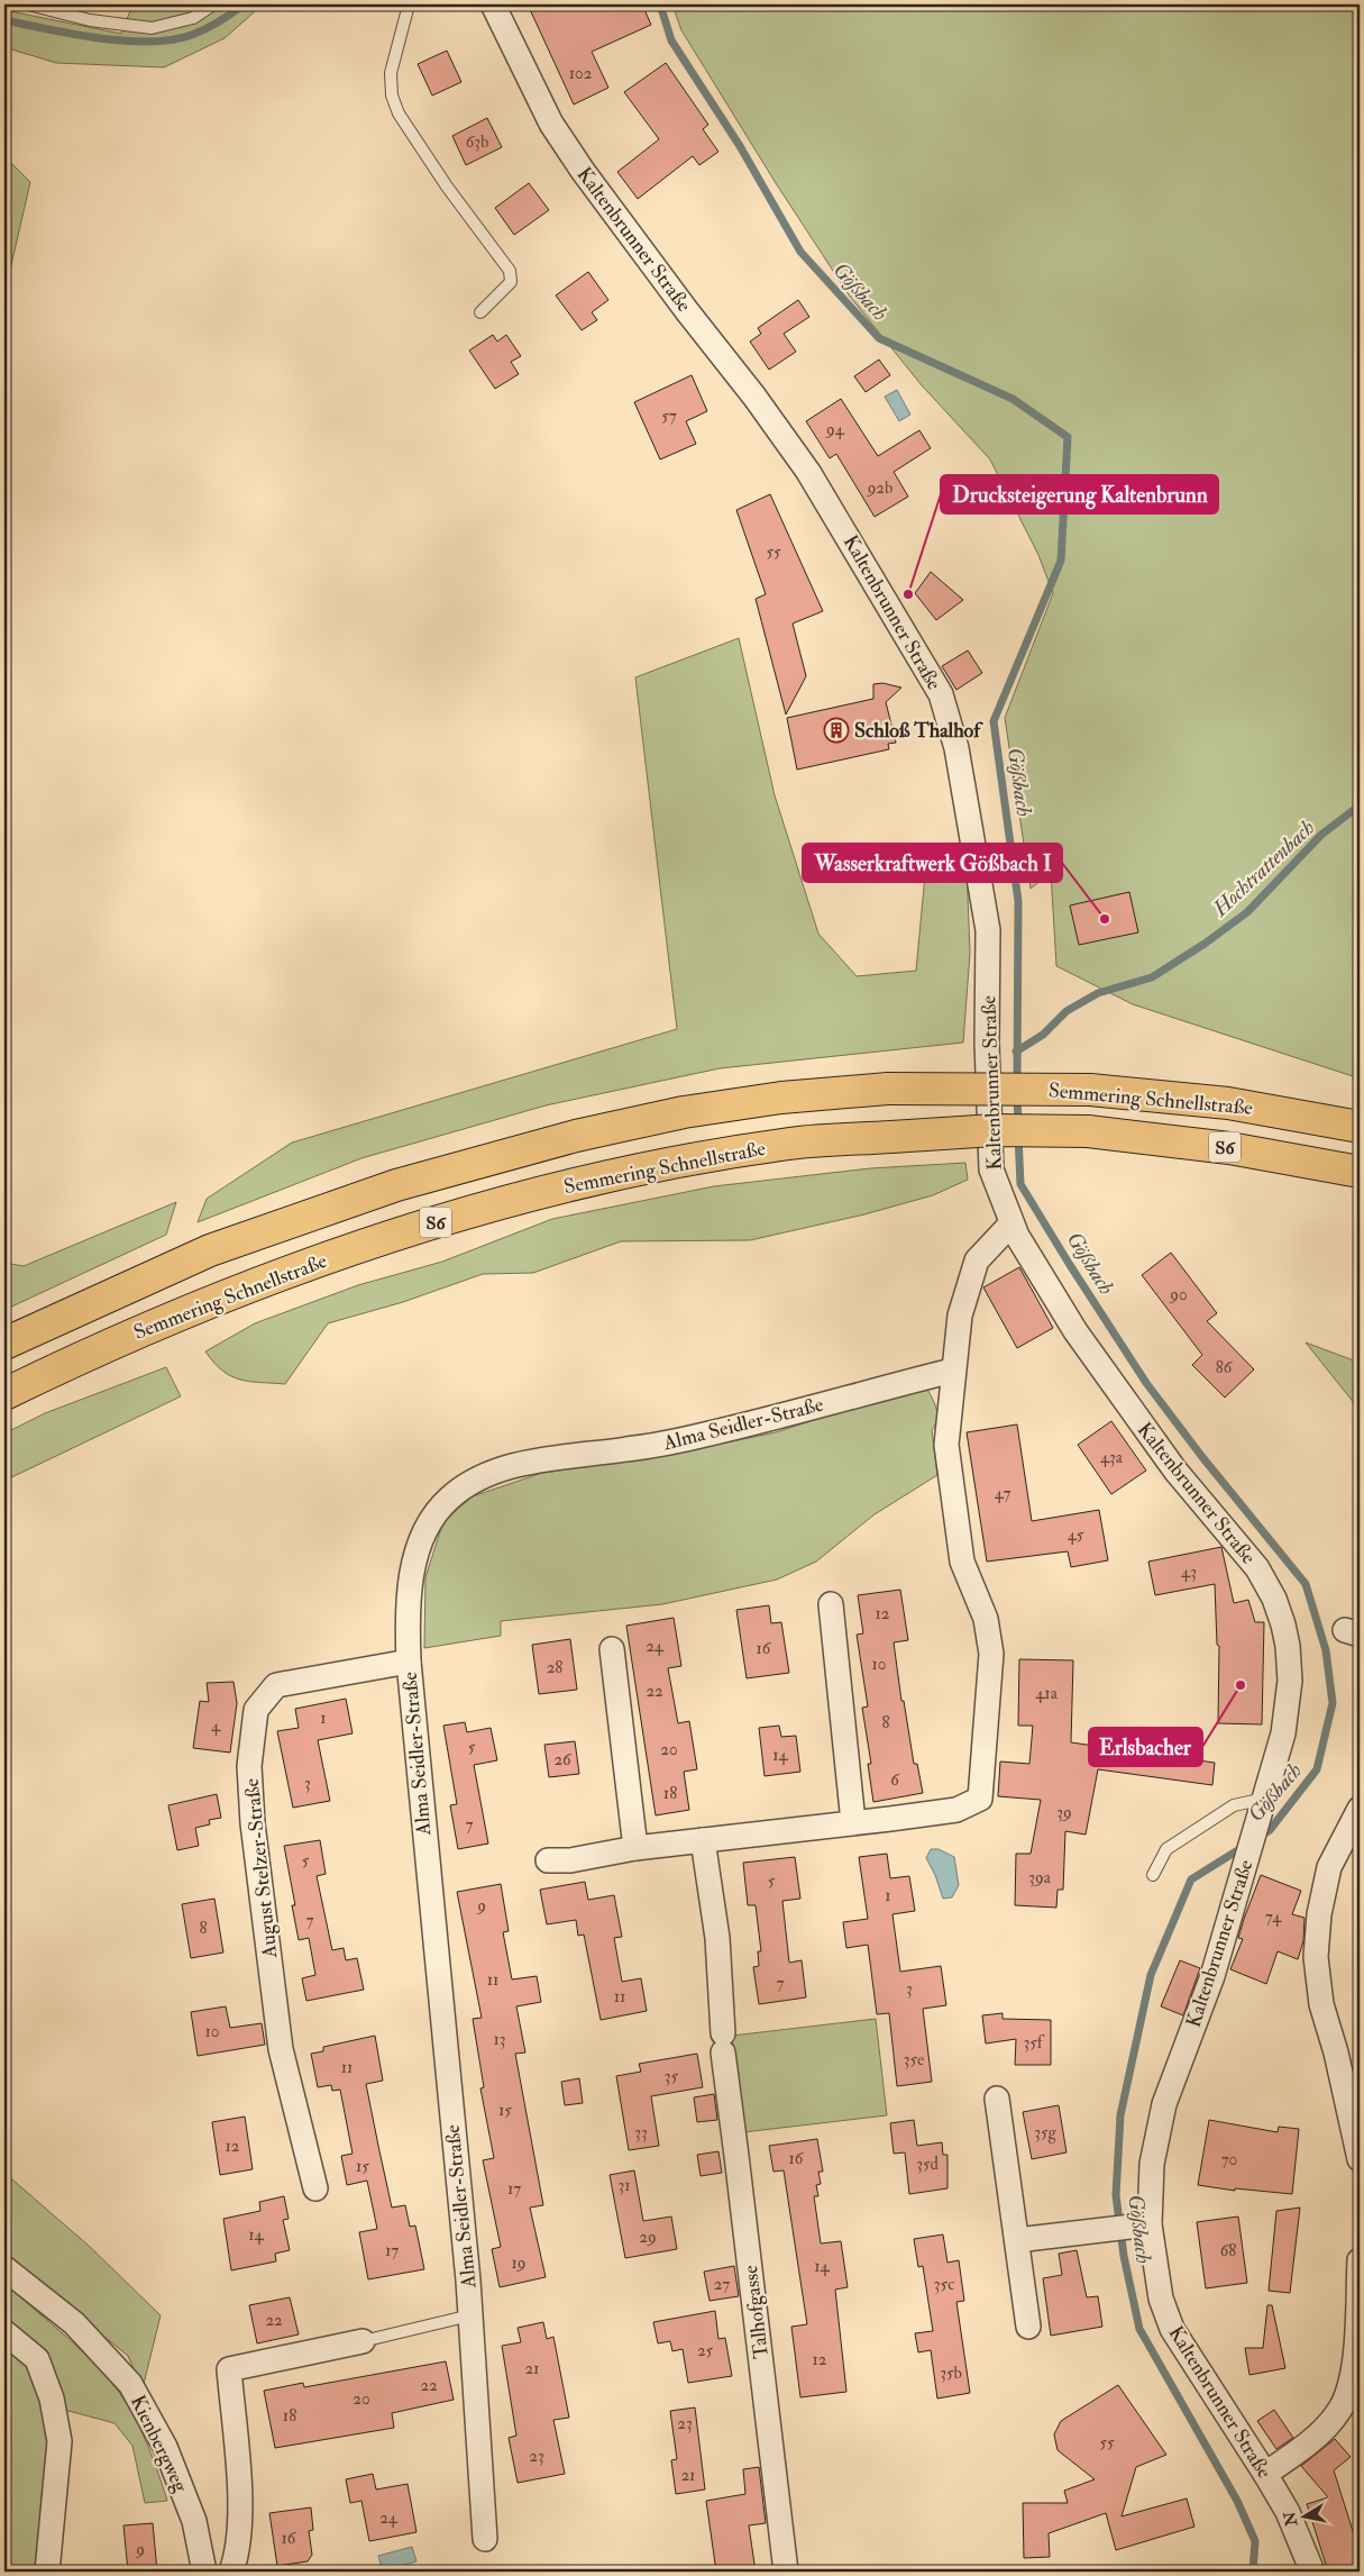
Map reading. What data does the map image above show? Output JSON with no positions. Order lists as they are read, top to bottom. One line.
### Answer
{"streets":{"highway":["Semmering Schnellstraße","S6"],"street":["Kaltenbrunner Straße","Alma Seidler-Straße","August Stelzer-Straße","Talhofgasse","Kienbergweg"]},"crossings":[["Alma Seidler-Straße","August Stelzer-Straße"]],"water":["Gößbach","Hochtrattenbach"],"places":{"other":["Drucksteigerung Kaltenbrunn","Wasserkraftwerk Gößbach I","Erlsbacher"],"building":["Schloß Thalhof"]},"house_numbers":["102","63b","57","94","92b","55","90","86","43a","47","45","43","12","24","16","10","28","22","41a","1","8","4","5","20","14","26","6","3","18","39","7","5","39a","5","1","9","74","7","8","11","7","3","11","10","13","35f","35e","11","35","15","33","35g","12","16","70","35d","15","31","17","14","29","17","68","19","14","27","35c","22","25","12","21","35b","22","20","18","23","55","23","21","24","16","9"],"north":"left"}
